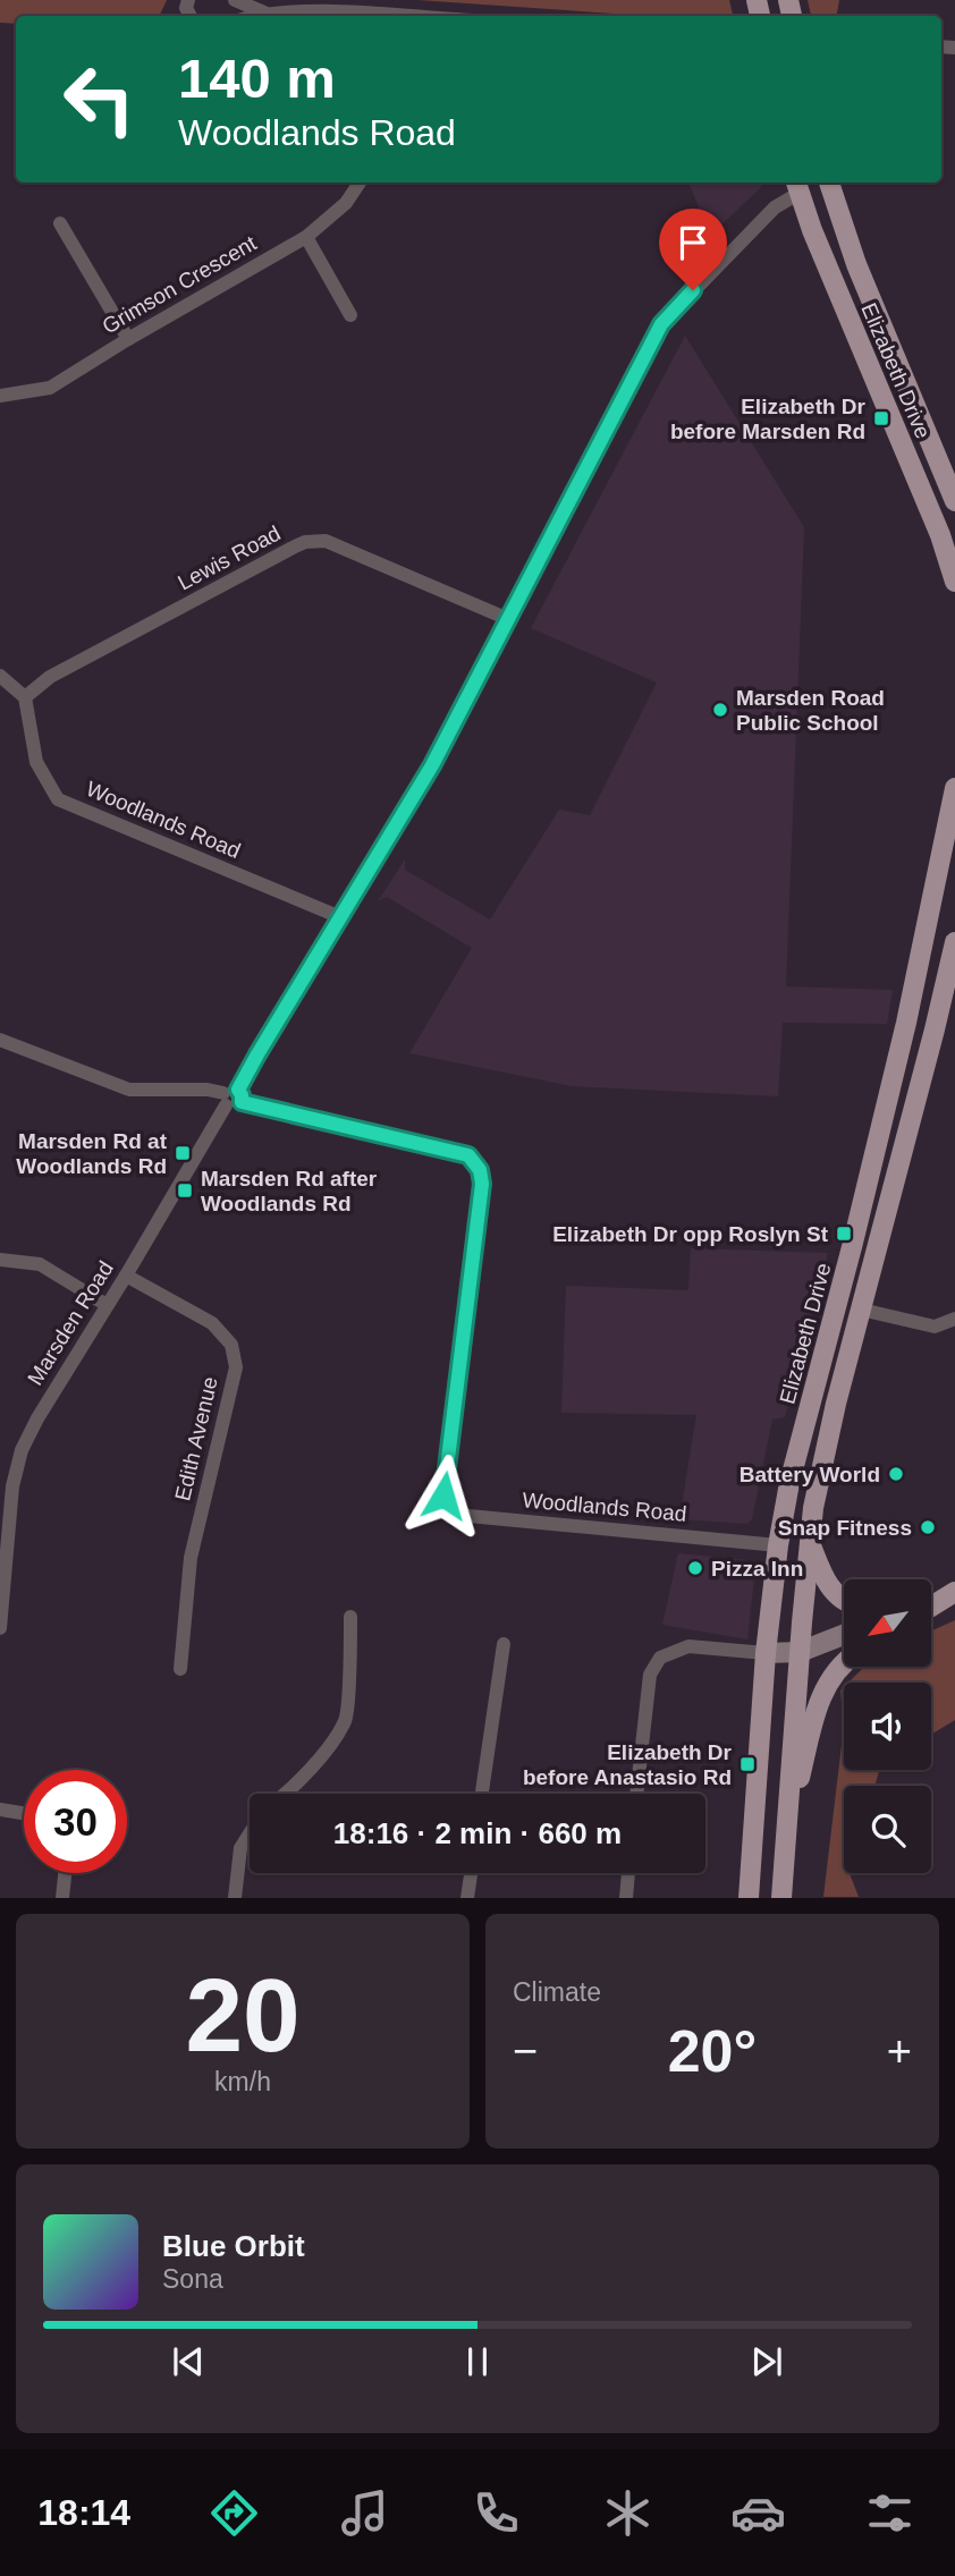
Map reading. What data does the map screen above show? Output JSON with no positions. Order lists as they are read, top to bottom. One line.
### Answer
{"streets":{"main road":["Elizabeth Drive"],"street":["Grimson Crescent","Lewis Road","Woodlands Road","Marsden Road","Edith Avenue"]},"crossings":[["Elizabeth Drive","Woodlands Road"],["Lewis Road","Woodlands Road"],["Marsden Road","Edith Avenue"]],"places":{"transit":["Elizabeth Dr before Marsden Rd","Marsden Rd at Woodlands Rd","Marsden Rd after Woodlands Rd","Elizabeth Dr opp Roslyn St","Elizabeth Dr before Anastasio Rd"],"other":["Marsden Road Public School","Battery World","Snap Fitness","Pizza Inn"]},"north":"bottom left","page":{"turn":["140 m","Woodlands Road"],"limit":"30","trip":"18:16 · 2 min · 660 m","tile":[["20","km/h"],"Climate"],"heat":["−","20°","+"],"song":["Blue Orbit","Sona"],"tabs":"18:14"}}
